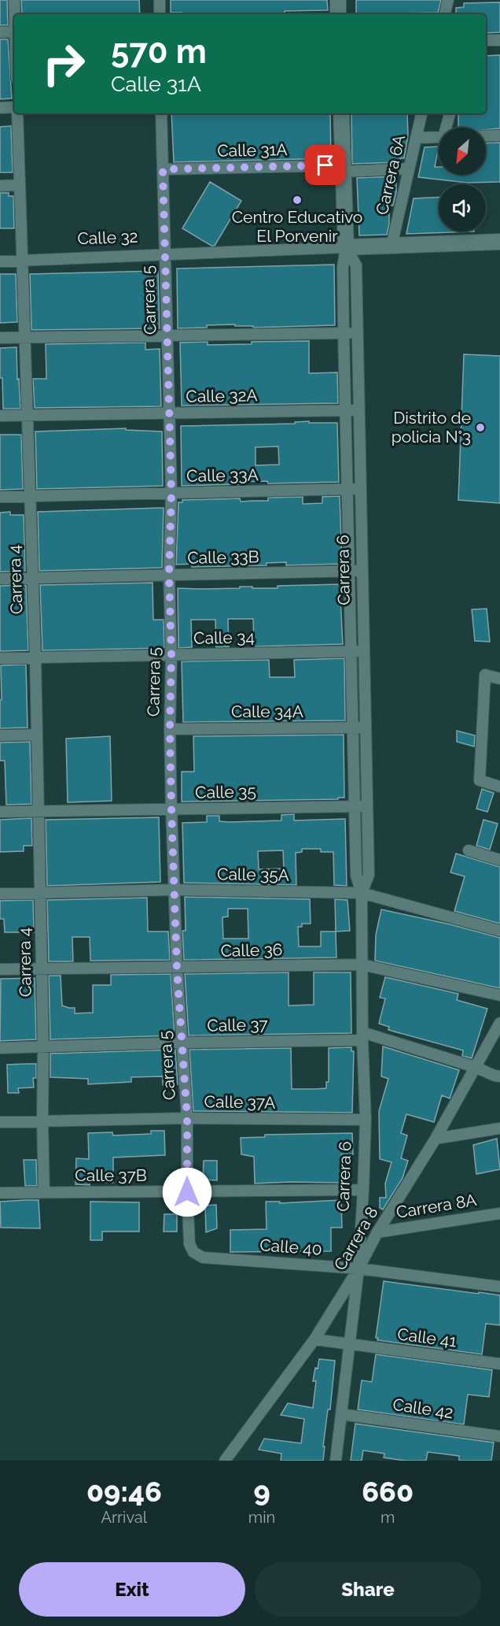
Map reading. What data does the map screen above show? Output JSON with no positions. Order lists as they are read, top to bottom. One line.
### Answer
{"streets":{"street":["Calle 31A","Carrera 6A","Calle 32","Carrera 5","Calle 32A","Calle 33A","Calle 33B","Carrera 6","Carrera 4","Calle 34","Calle 34A","Calle 35","Calle 35A","Calle 36","Calle 37","Calle 37A","Calle 37B","Carrera 8A","Carrera 8","Calle 40","Calle 41","Calle 42"]},"crossings":[["Calle 31A","Carrera 6A"],["Calle 31A","Carrera 5"],["Calle 31A","Carrera 6"],["Carrera 6A","Calle 32"],["Calle 32","Carrera 5"],["Calle 32","Carrera 6"],["Calle 32","Carrera 4"],["Carrera 5","Calle 32A"],["Carrera 5","Calle 33A"],["Carrera 5","Calle 33B"],["Carrera 5","Calle 34"],["Carrera 5","Calle 34A"],["Carrera 5","Calle 35"],["Carrera 5","Calle 35A"],["Carrera 5","Calle 36"],["Carrera 5","Calle 37"],["Carrera 5","Calle 37A"],["Carrera 5","Calle 37B"],["Carrera 5","Calle 40"],["Calle 32A","Carrera 6"],["Calle 32A","Carrera 4"],["Calle 33A","Carrera 6"],["Calle 33A","Carrera 4"],["Calle 33B","Carrera 6"],["Calle 33B","Carrera 4"],["Carrera 6","Calle 34"],["Carrera 6","Calle 34A"],["Carrera 6","Calle 35"],["Carrera 6","Calle 35A"],["Carrera 6","Calle 36"],["Carrera 6","Calle 37"],["Carrera 6","Calle 37A"],["Carrera 6","Calle 37B"],["Carrera 6","Carrera 8"],["Carrera 6","Calle 40"],["Carrera 6","Calle 41"],["Carrera 6","Calle 42"],["Carrera 4","Calle 34"],["Carrera 4","Calle 35"],["Carrera 4","Calle 35A"],["Carrera 4","Calle 36"],["Carrera 4","Calle 37"],["Carrera 4","Calle 37A"],["Carrera 4","Calle 37B"],["Calle 37","Carrera 8"],["Carrera 8A","Carrera 8"],["Carrera 8","Calle 40"],["Carrera 8","Calle 41"]],"places":["Centro Educativo El Porvenir","Distrito de policia N°3"],"north":"bottom left","page":{"turn":["570 m","Calle 31A"],"eta":["09:46","Arrival","9","min","660","m"],"buttons":["Exit","Share"]}}
